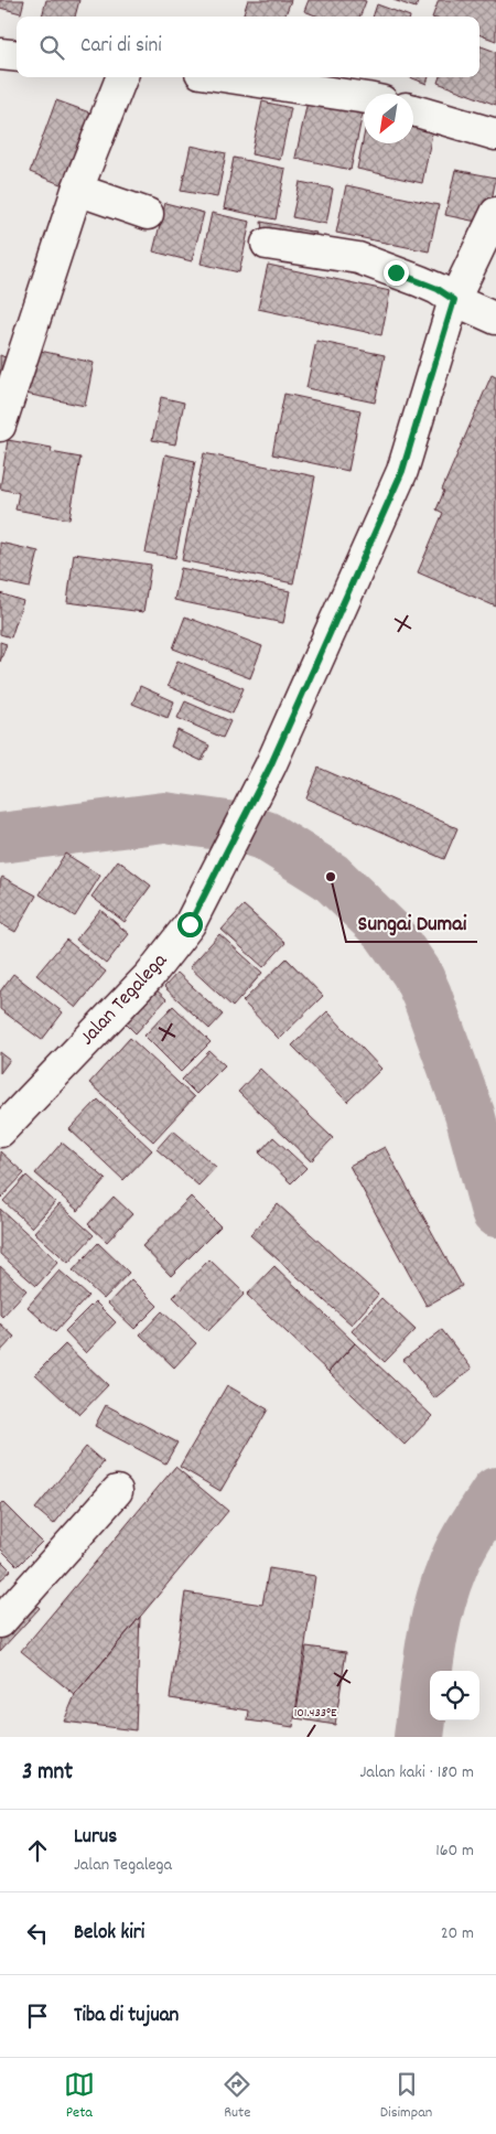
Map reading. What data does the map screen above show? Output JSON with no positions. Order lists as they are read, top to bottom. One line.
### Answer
{"streets":{"street":["Jalan Tegalega"]},"places":["Sungai Dumai"],"north":"bottom left","page":{"search":"Cari di sini","heading":["3 mnt","Jalan kaki · 180 m"],"list":[["Lurus","Jalan Tegalega","160 m"],["Belok kiri","20 m"],"Tiba di tujuan"],"nav":["Peta","Rute","Disimpan"]},"coordinates":["101.433°E"]}
